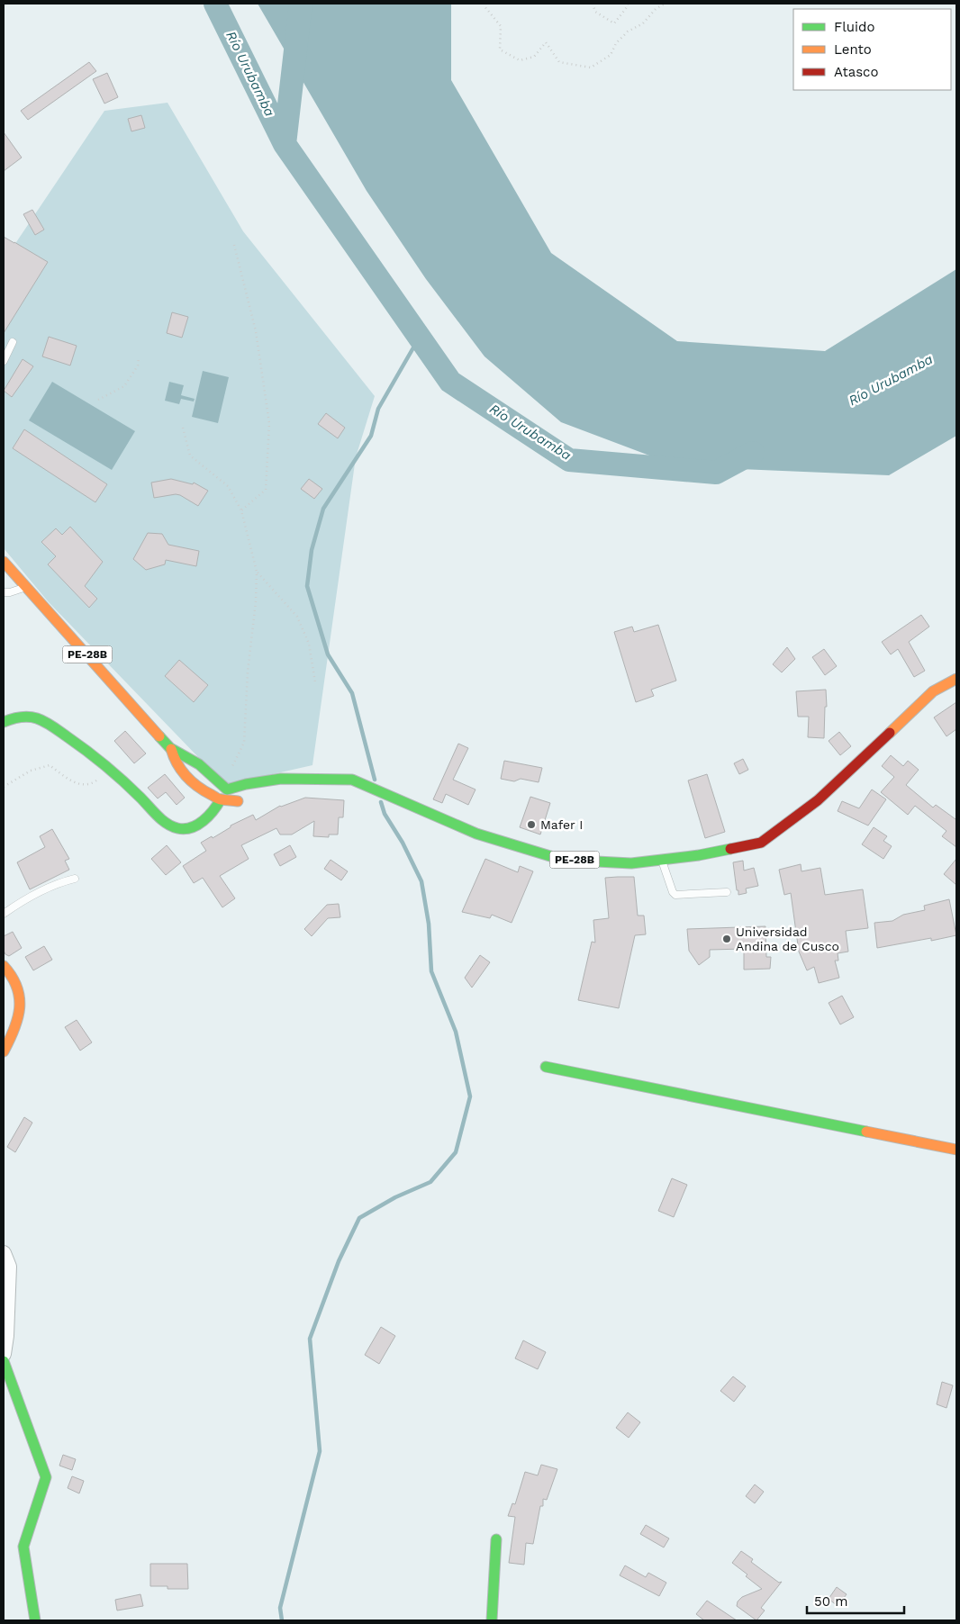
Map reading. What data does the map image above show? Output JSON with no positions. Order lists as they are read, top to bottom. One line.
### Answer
{"streets":{"main road":["PE-28B"]},"water":["Río Urubamba"],"places":["Mafer I","Universidad Andina de Cusco"],"legend":["Fluido","Lento","Atasco"],"scale_bar":"50 m"}
